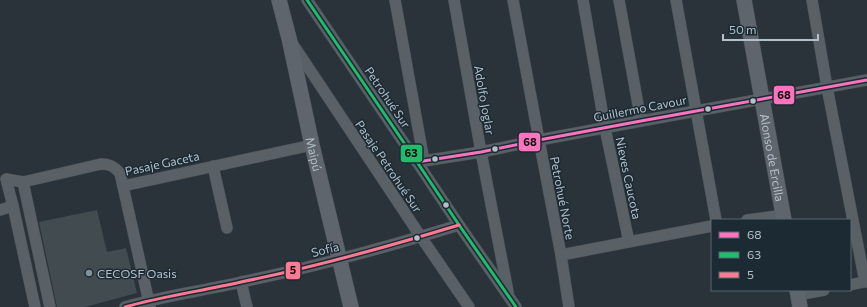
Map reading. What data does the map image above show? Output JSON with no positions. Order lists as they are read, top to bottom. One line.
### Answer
{"streets":{"street":["Petrohué Sur","Adolfo Joglar","Guillermo Cavour","Maipú","Alonso de Ercilla","Pasaje Gaceta","Pasaje Petrohué Sur","Nieves Caucota","Petrohué Norte","Sofía"]},"crossings":[["Petrohué Sur","Adolfo Joglar"],["Petrohué Sur","Guillermo Cavour"],["Petrohué Sur","Sofía"],["Adolfo Joglar","Guillermo Cavour"],["Guillermo Cavour","Alonso de Ercilla"],["Guillermo Cavour","Nieves Caucota"],["Guillermo Cavour","Petrohué Norte"],["Maipú","Pasaje Gaceta"],["Maipú","Pasaje Petrohué Sur"],["Maipú","Sofía"],["Pasaje Petrohué Sur","Sofía"]],"places":["CECOSF Oasis"],"lines":["transit line 63","transit line 68","transit line 5"],"legend":["68","63","5"],"scale_bar":"50 m"}
